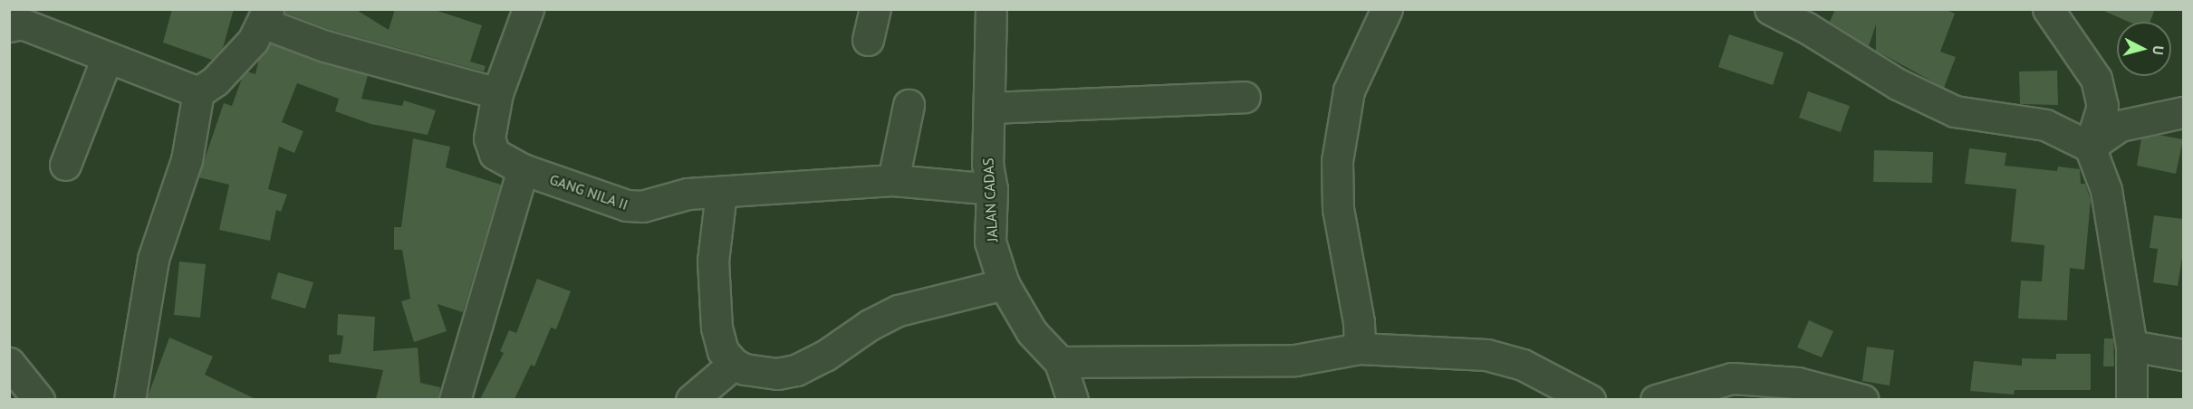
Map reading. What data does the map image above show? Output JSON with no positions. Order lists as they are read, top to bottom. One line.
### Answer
{"streets":{"street":["GANG NILA II","JALAN CADAS"]},"crossings":[["GANG NILA II","JALAN CADAS"]],"north":"right"}
